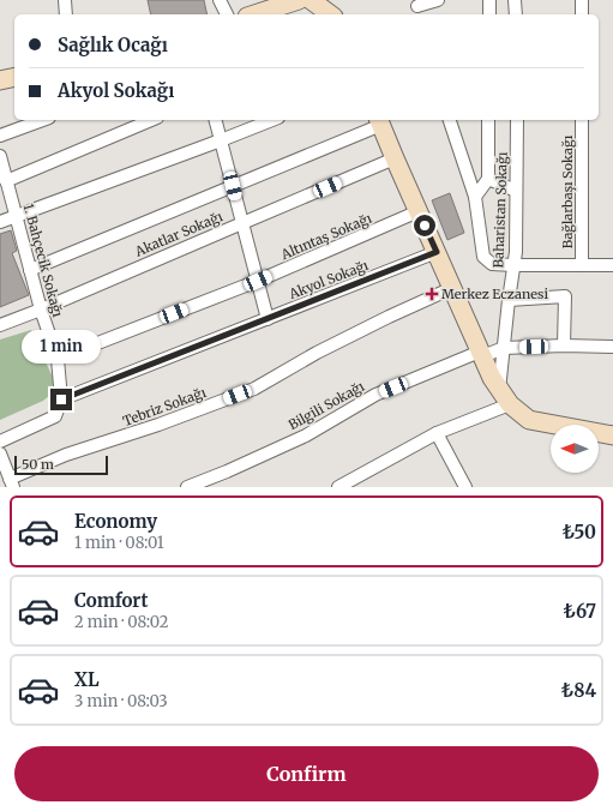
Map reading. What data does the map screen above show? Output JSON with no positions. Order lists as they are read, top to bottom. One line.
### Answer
{"streets":{"street":["Bağlarbaşı Sokağı","Baharistan Sokağı","Akatlar Sokağı","Altıntaş Sokağı","1. Bahçecik Sokağı","Akyol Sokağı","Bilgili Sokağı","Tebriz Sokağı"]},"crossings":[["Baharistan Sokağı","Bilgili Sokağı"],["Akatlar Sokağı","1. Bahçecik Sokağı"],["Altıntaş Sokağı","1. Bahçecik Sokağı"],["1. Bahçecik Sokağı","Akyol Sokağı"]],"places":{"health":["Merkez Eczanesi"]},"scale_bar":"50 m","north":"left","page":{"banner":["Sağlık Ocağı","Akyol Sokağı"],"bubble":"1 min","scale":"50 m","list":[{"name":"Economy","note":"1 min · 08:01","value":"₺50"},{"name":"Comfort","note":"2 min · 08:02","value":"₺67"},{"name":"XL","note":"3 min · 08:03","value":"₺84"}],"buttons":"Confirm"}}
